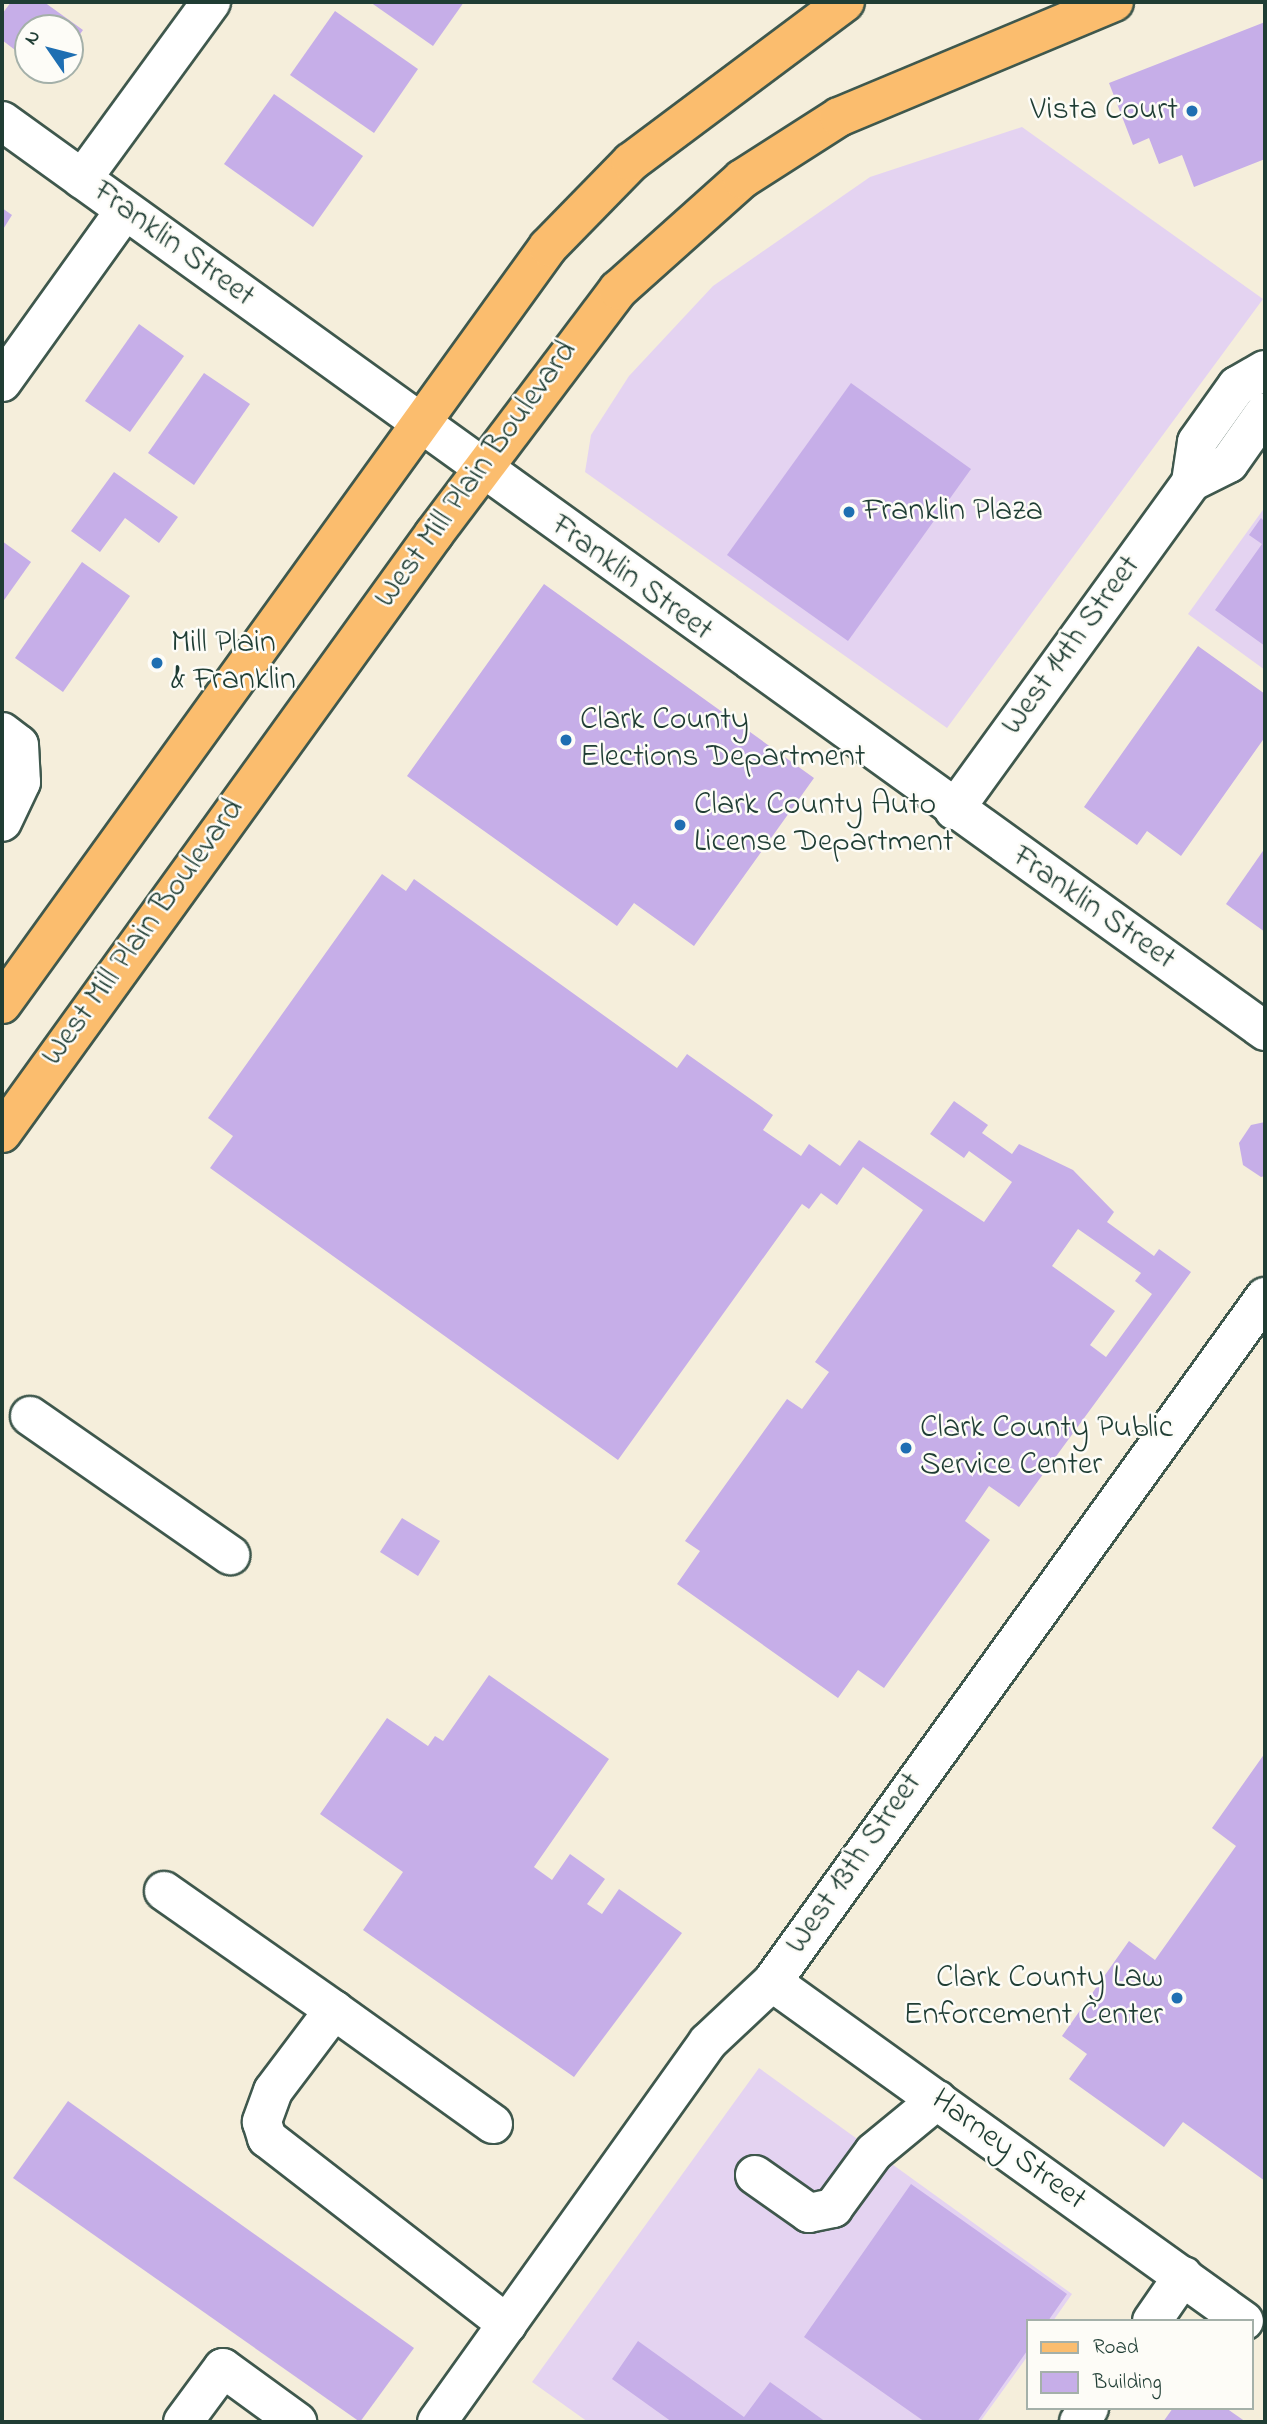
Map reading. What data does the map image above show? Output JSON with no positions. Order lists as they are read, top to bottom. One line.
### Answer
{"streets":{"main road":["West Mill Plain Boulevard"],"street":["Franklin Street","West 14th Street","West 13th Street","Harney Street"]},"crossings":[["Franklin Street","West Mill Plain Boulevard"],["Franklin Street","West 14th Street"],["West 13th Street","Harney Street"]],"places":["Vista Court","Franklin Plaza","Mill Plain & Franklin","Clark County Elections Department","Clark County Auto License Department","Clark County Public Service Center","Clark County Law Enforcement Center"],"legend":["Road","Building"],"north":"top left"}
